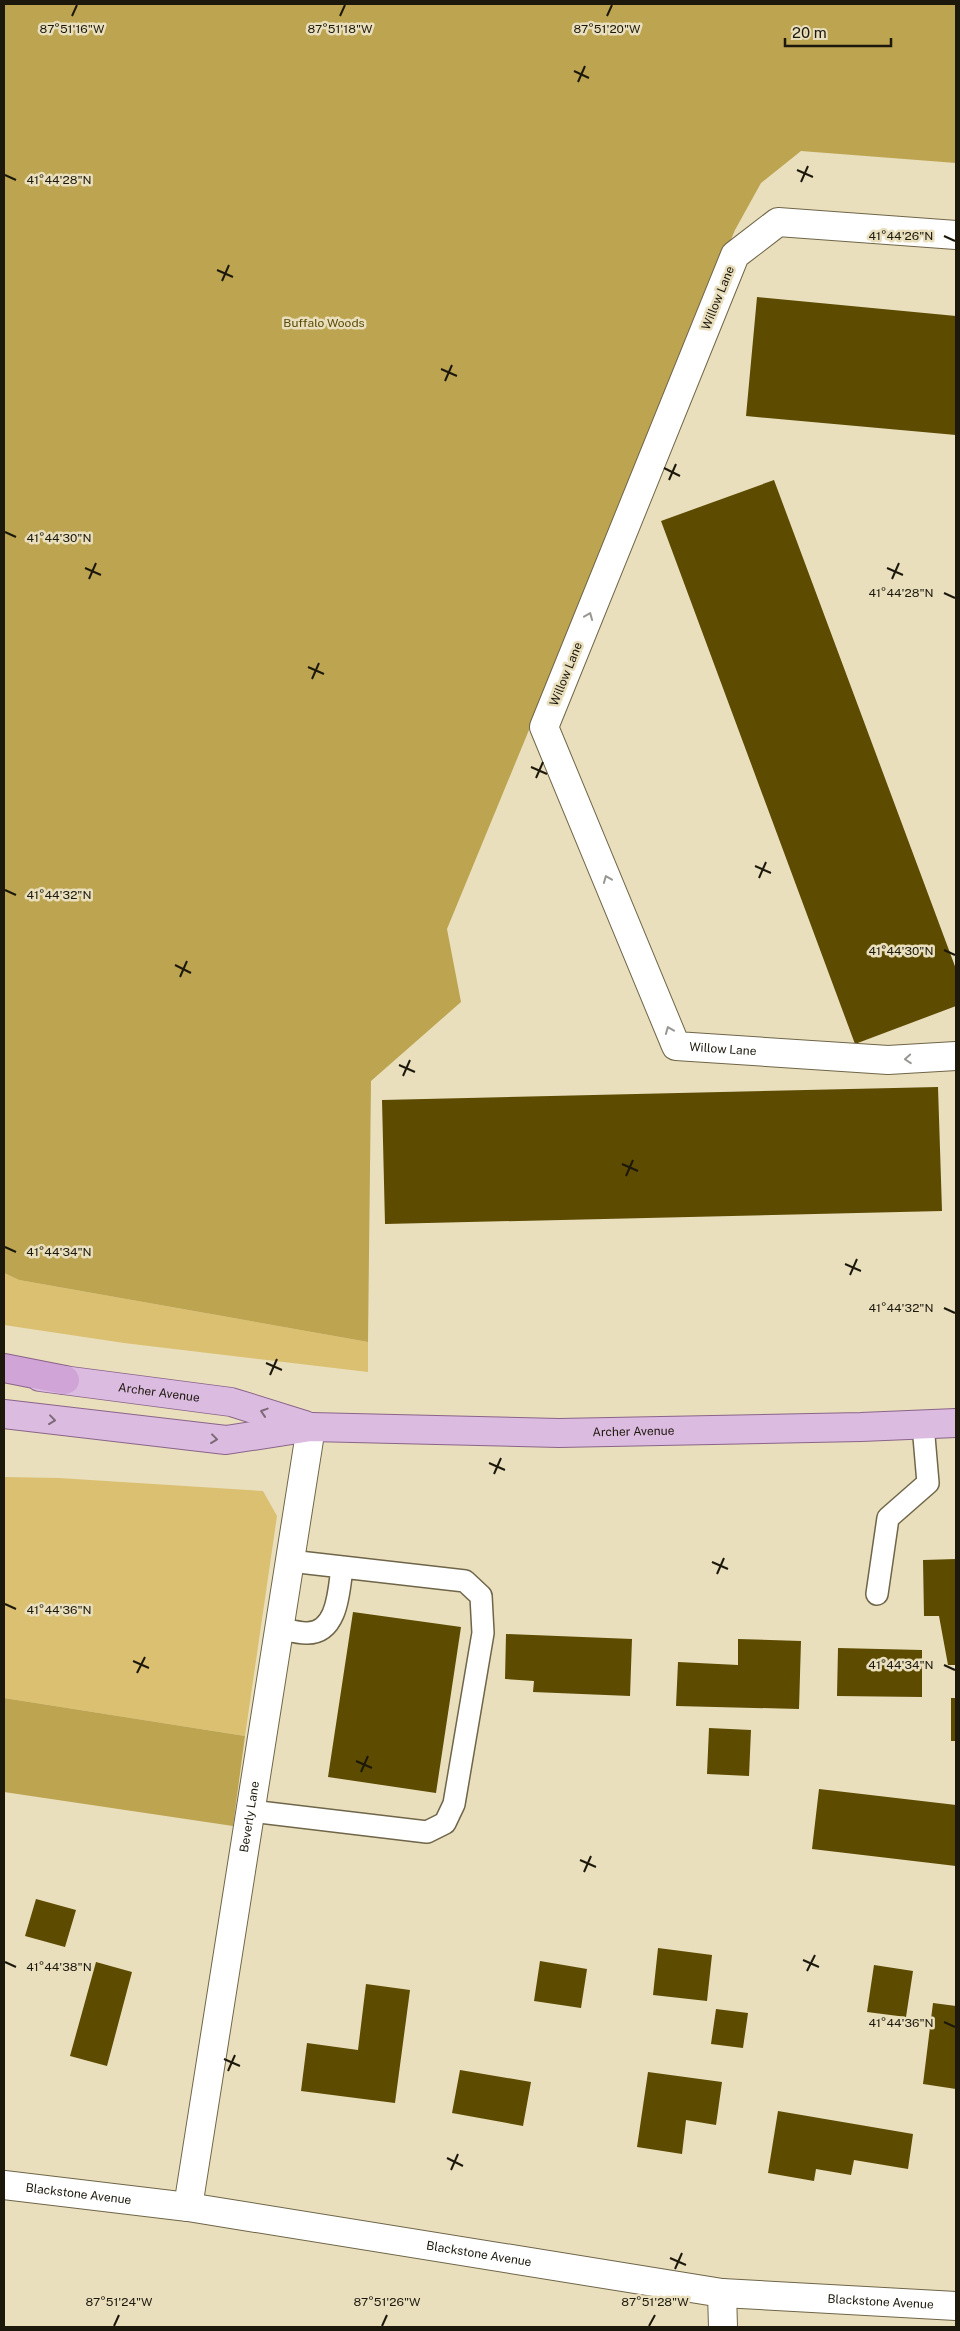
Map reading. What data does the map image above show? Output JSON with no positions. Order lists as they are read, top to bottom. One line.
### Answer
{"streets":{"main road":["Archer Avenue"],"street":["Willow Lane","Beverly Lane","Blackstone Avenue"]},"crossings":[["Archer Avenue","Beverly Lane"],["Beverly Lane","Blackstone Avenue"]],"parks":["Buffalo Woods"],"scale_bar":"20 m","coordinates":["87°51'16\"W","87°51'18\"W","87°51'20\"W","41°44'28\"N","41°44'26\"N","41°44'30\"N","41°44'32\"N","41°44'34\"N","41°44'36\"N","41°44'38\"N","87°51'24\"W","87°51'26\"W","87°51'28\"W"]}
